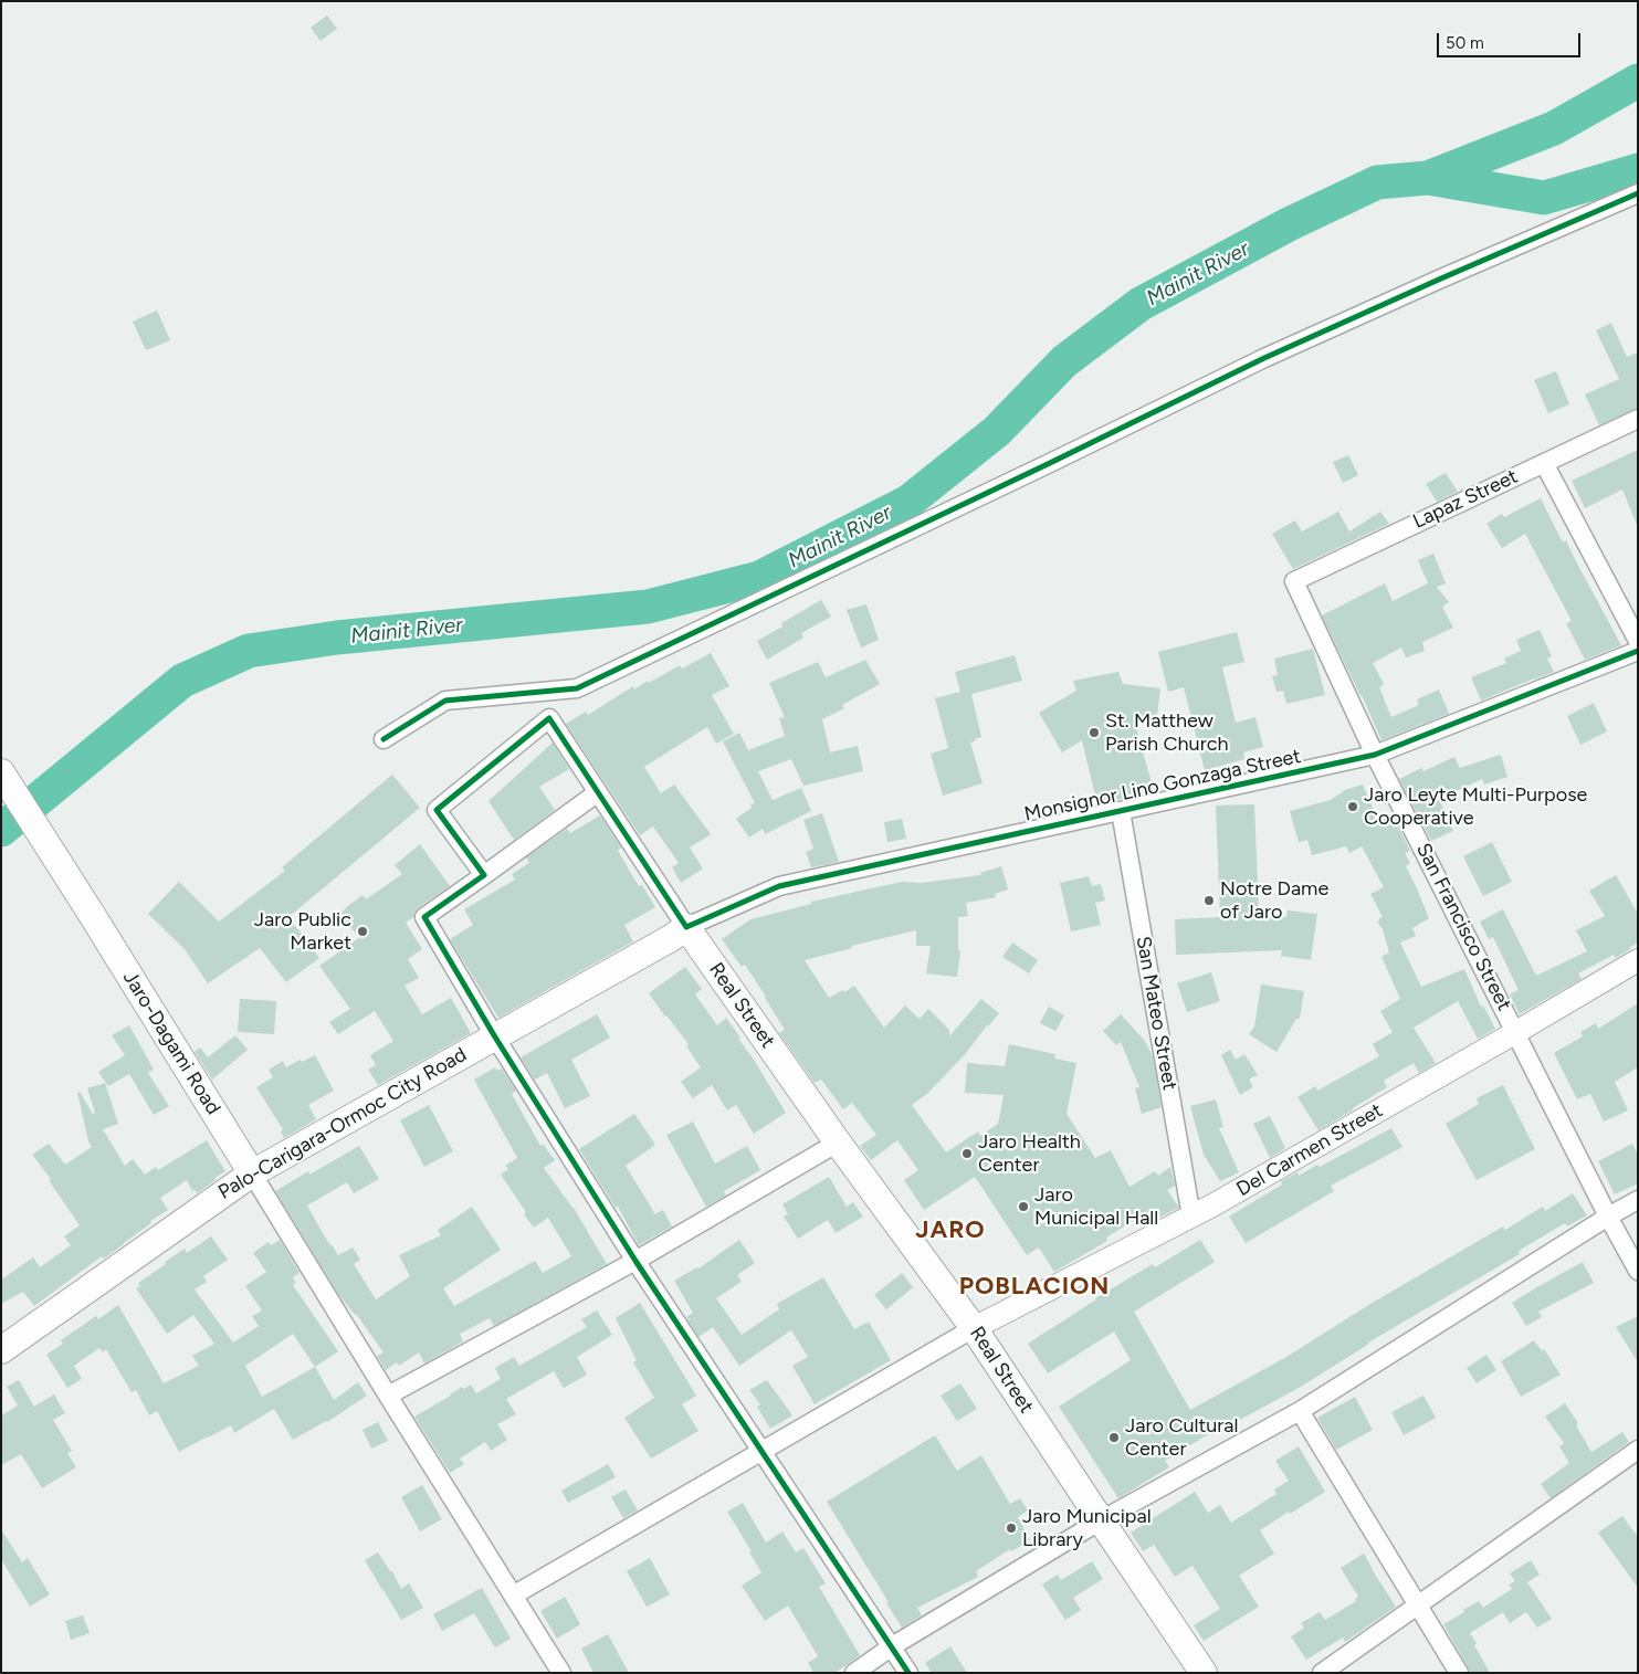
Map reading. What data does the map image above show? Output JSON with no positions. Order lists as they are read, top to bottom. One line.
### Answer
{"streets":{"main road":["Real Street","Jaro-Dagami Road","Palo-Carigara-Ormoc City Road"],"street":["Lapaz Street","Monsignor Lino Gonzaga Street","San Francisco Street","San Mateo Street","Del Carmen Street"]},"crossings":[["Lapaz Street","San Francisco Street"],["Monsignor Lino Gonzaga Street","San Francisco Street"],["Monsignor Lino Gonzaga Street","Real Street"],["Monsignor Lino Gonzaga Street","San Mateo Street"],["Monsignor Lino Gonzaga Street","Palo-Carigara-Ormoc City Road"],["San Francisco Street","Del Carmen Street"],["Real Street","Palo-Carigara-Ormoc City Road"],["Real Street","Del Carmen Street"],["San Mateo Street","Del Carmen Street"],["Jaro-Dagami Road","Palo-Carigara-Ormoc City Road"]],"districts":["JARO","POBLACION"],"water":["Mainit River"],"places":["St. Matthew Parish Church","Jaro Leyte Multi-Purpose Cooperative","Notre Dame of Jaro","Jaro Public Market","Jaro Health Center","Jaro Municipal Hall","Jaro Cultural Center","Jaro Municipal Library"],"scale_bar":"50 m"}
